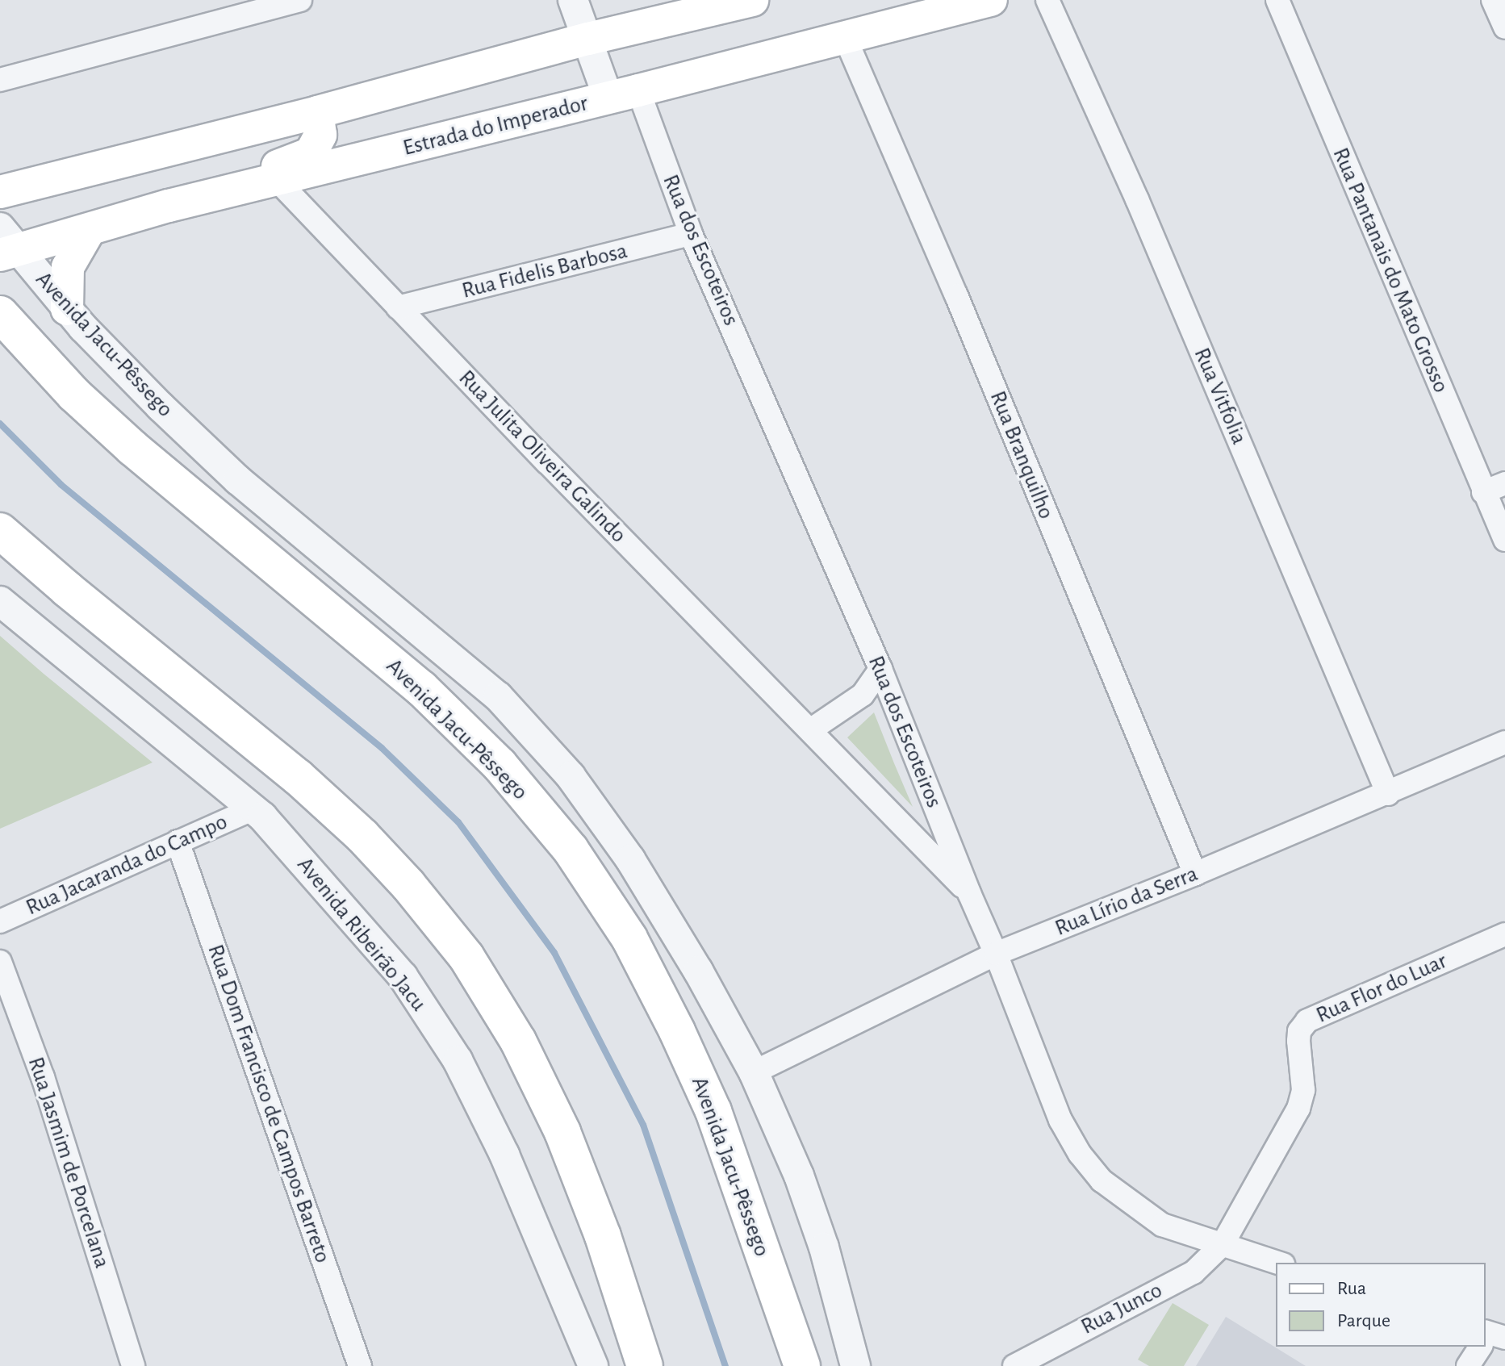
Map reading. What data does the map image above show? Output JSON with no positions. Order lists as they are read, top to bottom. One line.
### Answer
{"streets":{"highway":["Avenida Jacu-Pêssego"],"main road":["Estrada do Imperador"],"street":["Rua dos Escoteiros","Rua Pantanais do Mato Grosso","Rua Fidelis Barbosa","Rua Vitfolia","Rua Branquilho","Rua Julita Oliveira Galindo","Rua Jacaranda do Campo","Rua Lírio da Serra","Avenida Ribeirão Jacu","Rua Flor do Luar","Rua Dom Francisco de Campos Barreto","Rua Jasmim de Porcelana","Rua Junco"]},"crossings":[["Estrada do Imperador","Rua dos Escoteiros"],["Estrada do Imperador","Avenida Jacu-Pêssego"],["Estrada do Imperador","Rua Branquilho"],["Estrada do Imperador","Rua Julita Oliveira Galindo"],["Rua dos Escoteiros","Rua Fidelis Barbosa"],["Rua dos Escoteiros","Rua Julita Oliveira Galindo"],["Rua dos Escoteiros","Rua Lírio da Serra"],["Rua dos Escoteiros","Rua Flor do Luar"],["Rua dos Escoteiros","Rua Junco"],["Rua Fidelis Barbosa","Rua Julita Oliveira Galindo"],["Avenida Jacu-Pêssego","Rua Lírio da Serra"],["Rua Vitfolia","Rua Lírio da Serra"],["Rua Branquilho","Rua Lírio da Serra"],["Rua Jacaranda do Campo","Avenida Ribeirão Jacu"],["Rua Jacaranda do Campo","Rua Dom Francisco de Campos Barreto"],["Rua Flor do Luar","Rua Junco"]],"legend":["Rua","Parque"]}
